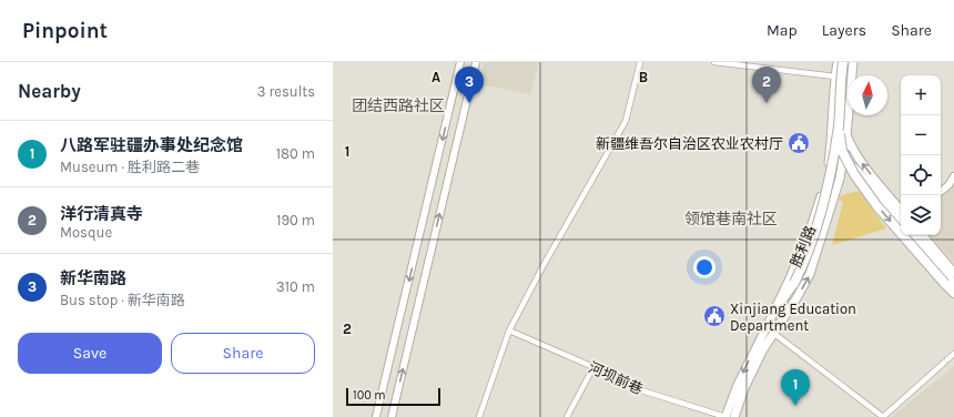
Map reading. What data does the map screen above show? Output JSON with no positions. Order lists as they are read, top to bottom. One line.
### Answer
{"streets":{"main road":["胜利路"],"street":["河坝前巷"]},"crossings":[["胜利路","河坝前巷"]],"districts":["团结西路社区","领馆巷南社区"],"places":{"public building":["新疆维吾尔自治区农业农村厅","Xinjiang Education Department"]},"scale_bar":"100 m","north":"top","page":{"header":"Pinpoint","nav":["Map","Layers","Share"],"heading":["Nearby","3 results"],"pins":["2","3","1"],"map_buttons":["+","−"],"list":[{"mark":"1","name":"八路军驻疆办事处纪念馆","note":"Museum · 胜利路二巷","value":"180 m"},{"mark":"2","name":"洋行清真寺","note":"Mosque","value":"190 m"},{"mark":"3","name":"新华南路","note":"Bus stop · 新华南路","value":"310 m"}],"buttons":["Save","Share"],"scale":"100 m"},"grid":{"columns":["A","B"],"rows":["1","2"]}}
